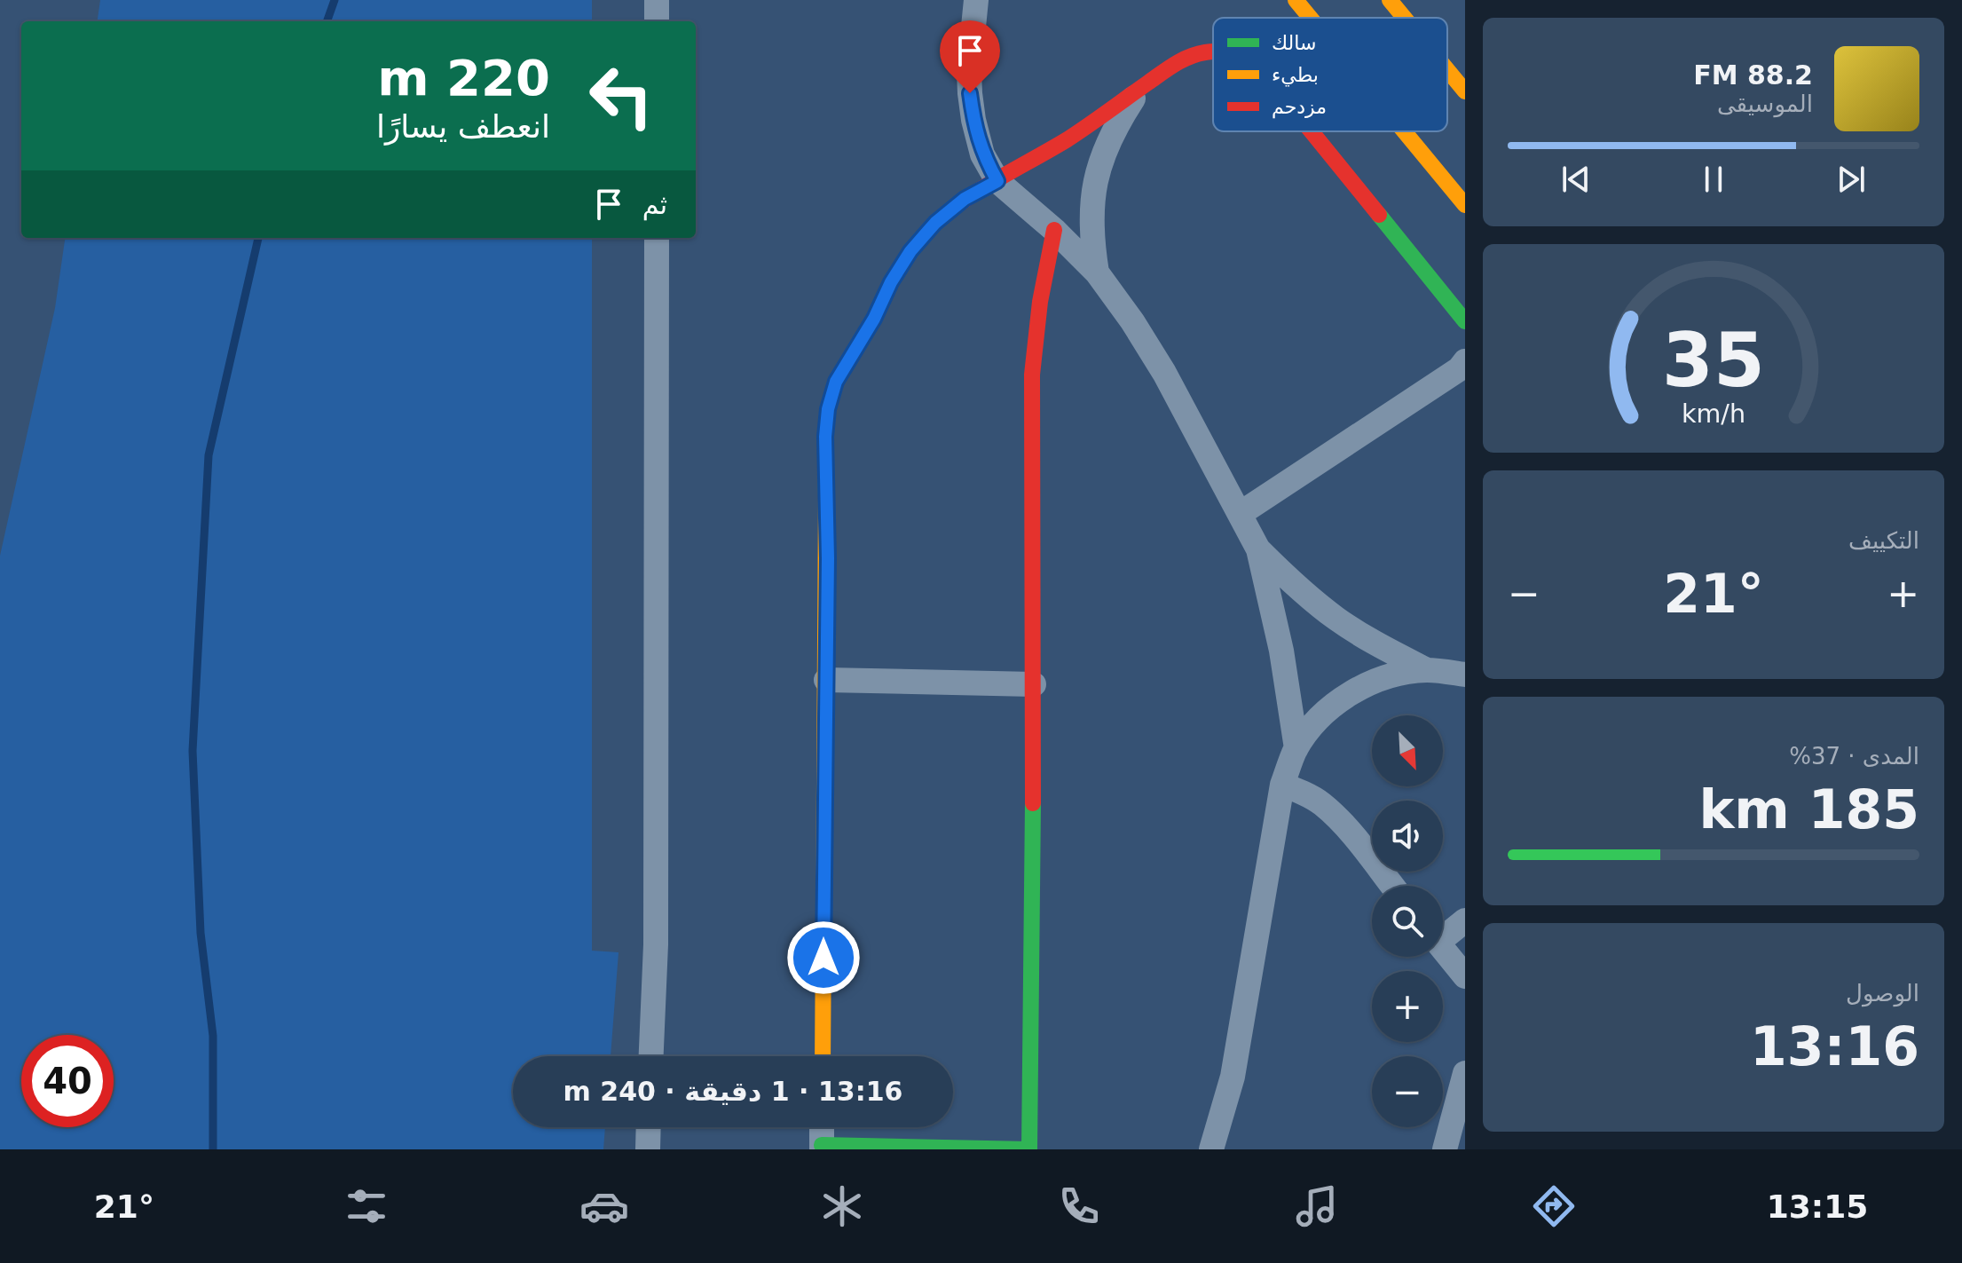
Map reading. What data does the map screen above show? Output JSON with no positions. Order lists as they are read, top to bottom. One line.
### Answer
{"legend":["سالك","بطيء","مزدحم"],"north":"bottom right","page":{"turn":["220 m","انعطف يسارًا"],"song":["88.2 FM","الموسيقى"],"then":"ثم","tile":["التكييف",["المدى · 37%","185 km"],["الوصول","13:16"]],"heat":["−","21°","+"],"map_buttons":["+","−"],"limit":"40","trip":"13:16 · 1 دقيقة · 240 m","tabs":["13:15","21°"],"gauge":["35","km/h"]}}
